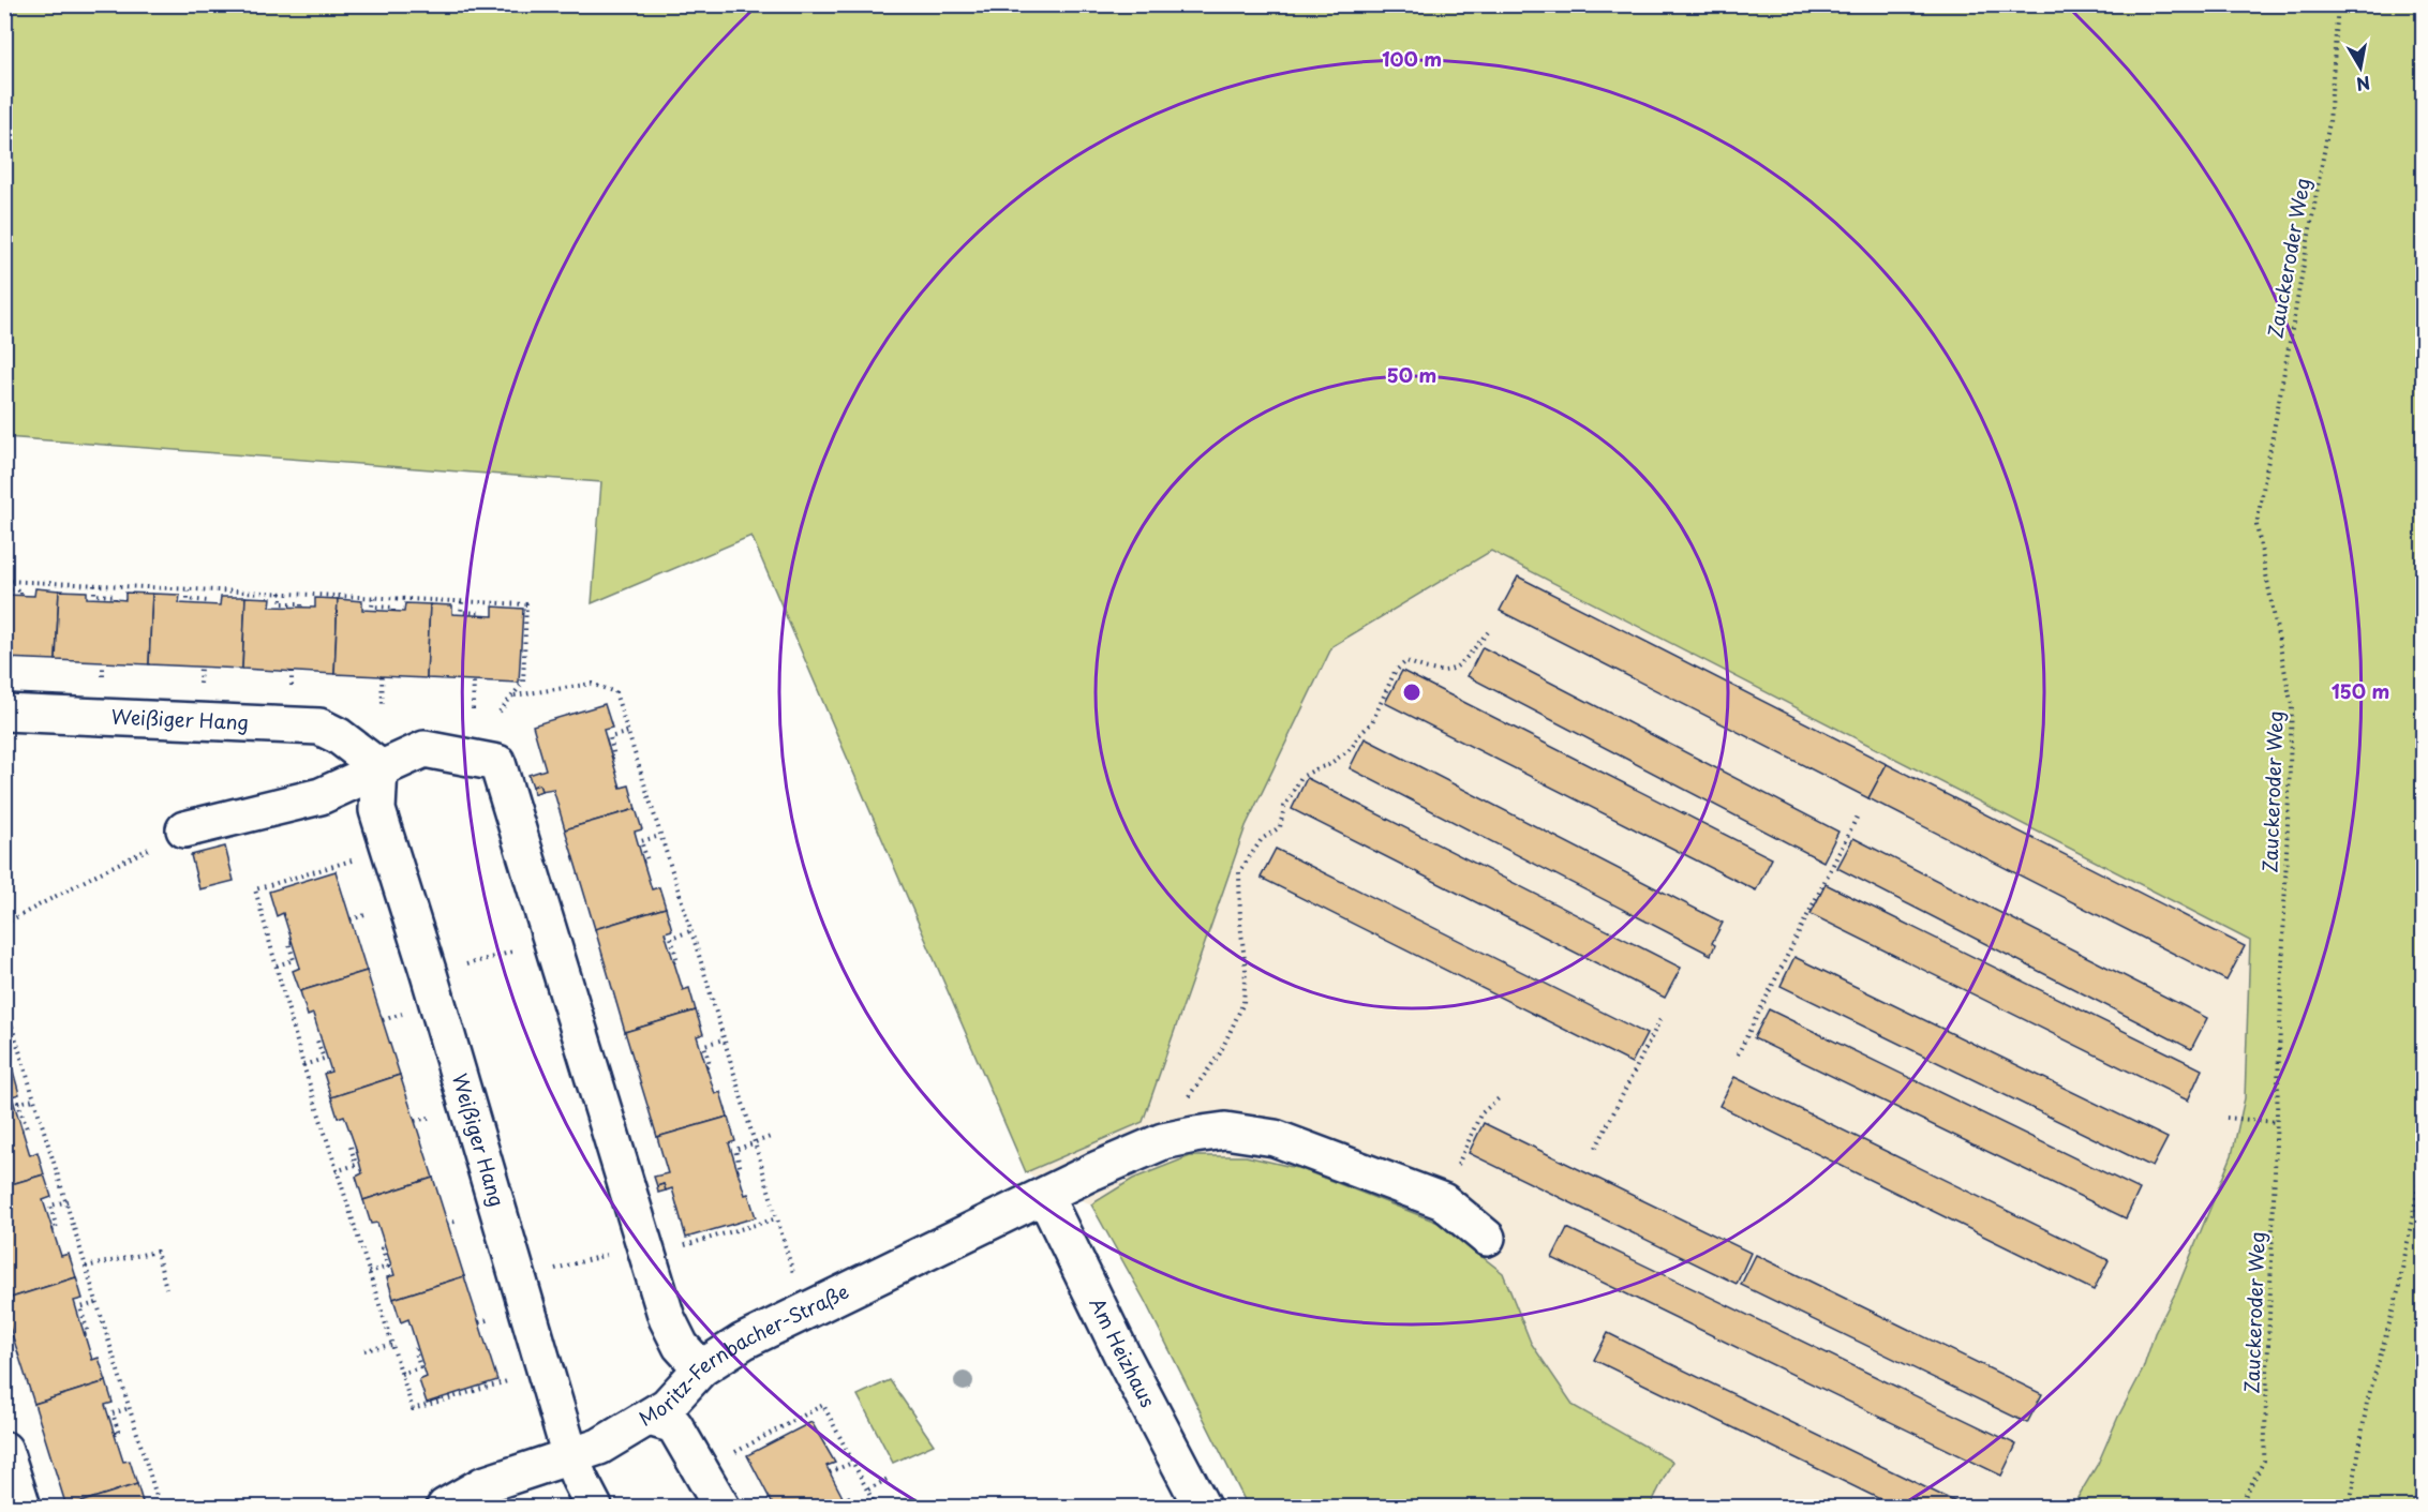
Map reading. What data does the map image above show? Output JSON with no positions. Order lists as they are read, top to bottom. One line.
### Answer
{"streets":{"street":["Weißiger Hang","Am Heizhaus","Moritz-Fernbacher-Straße"],"path":["Zauckeroder Weg"]},"crossings":[["Weißiger Hang","Moritz-Fernbacher-Straße"],["Am Heizhaus","Moritz-Fernbacher-Straße"]],"north":"bottom","rings":["100 m","50 m","150 m"]}
